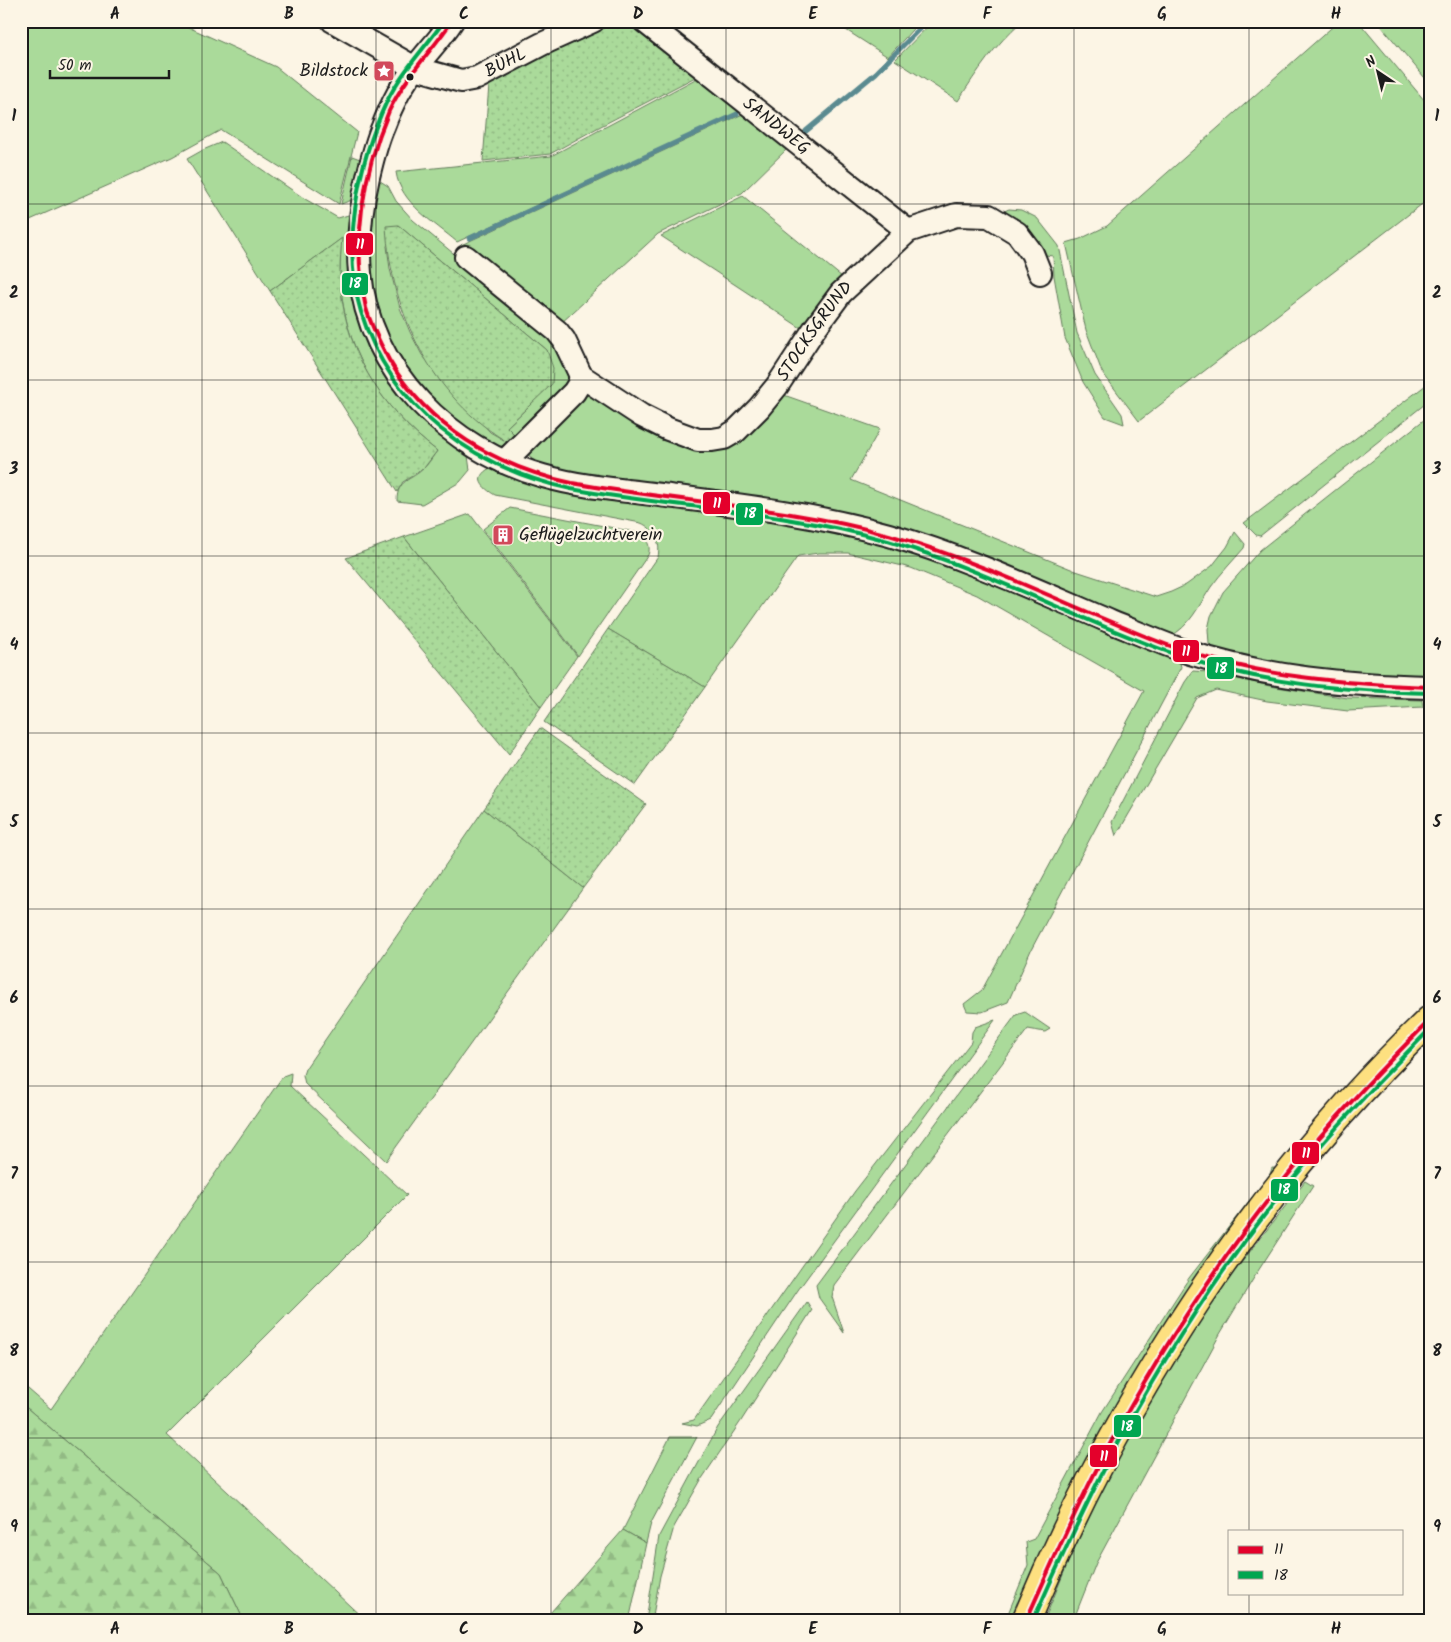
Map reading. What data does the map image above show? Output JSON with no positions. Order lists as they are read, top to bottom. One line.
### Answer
{"streets":{"street":["BÜHL","SANDWEG","STOCKSGRUND"]},"crossings":[["SANDWEG","STOCKSGRUND"]],"places":{"place":["Bildstock"],"building":["Geflügelzuchtverein"]},"lines":["transit line 11","transit line 18"],"legend":["11","18"],"scale_bar":"50 m","north":"top left","grid":{"columns":["A","B","C","D","E","F","G","H"],"rows":["1","2","3","4","5","6","7","8","9"]}}
